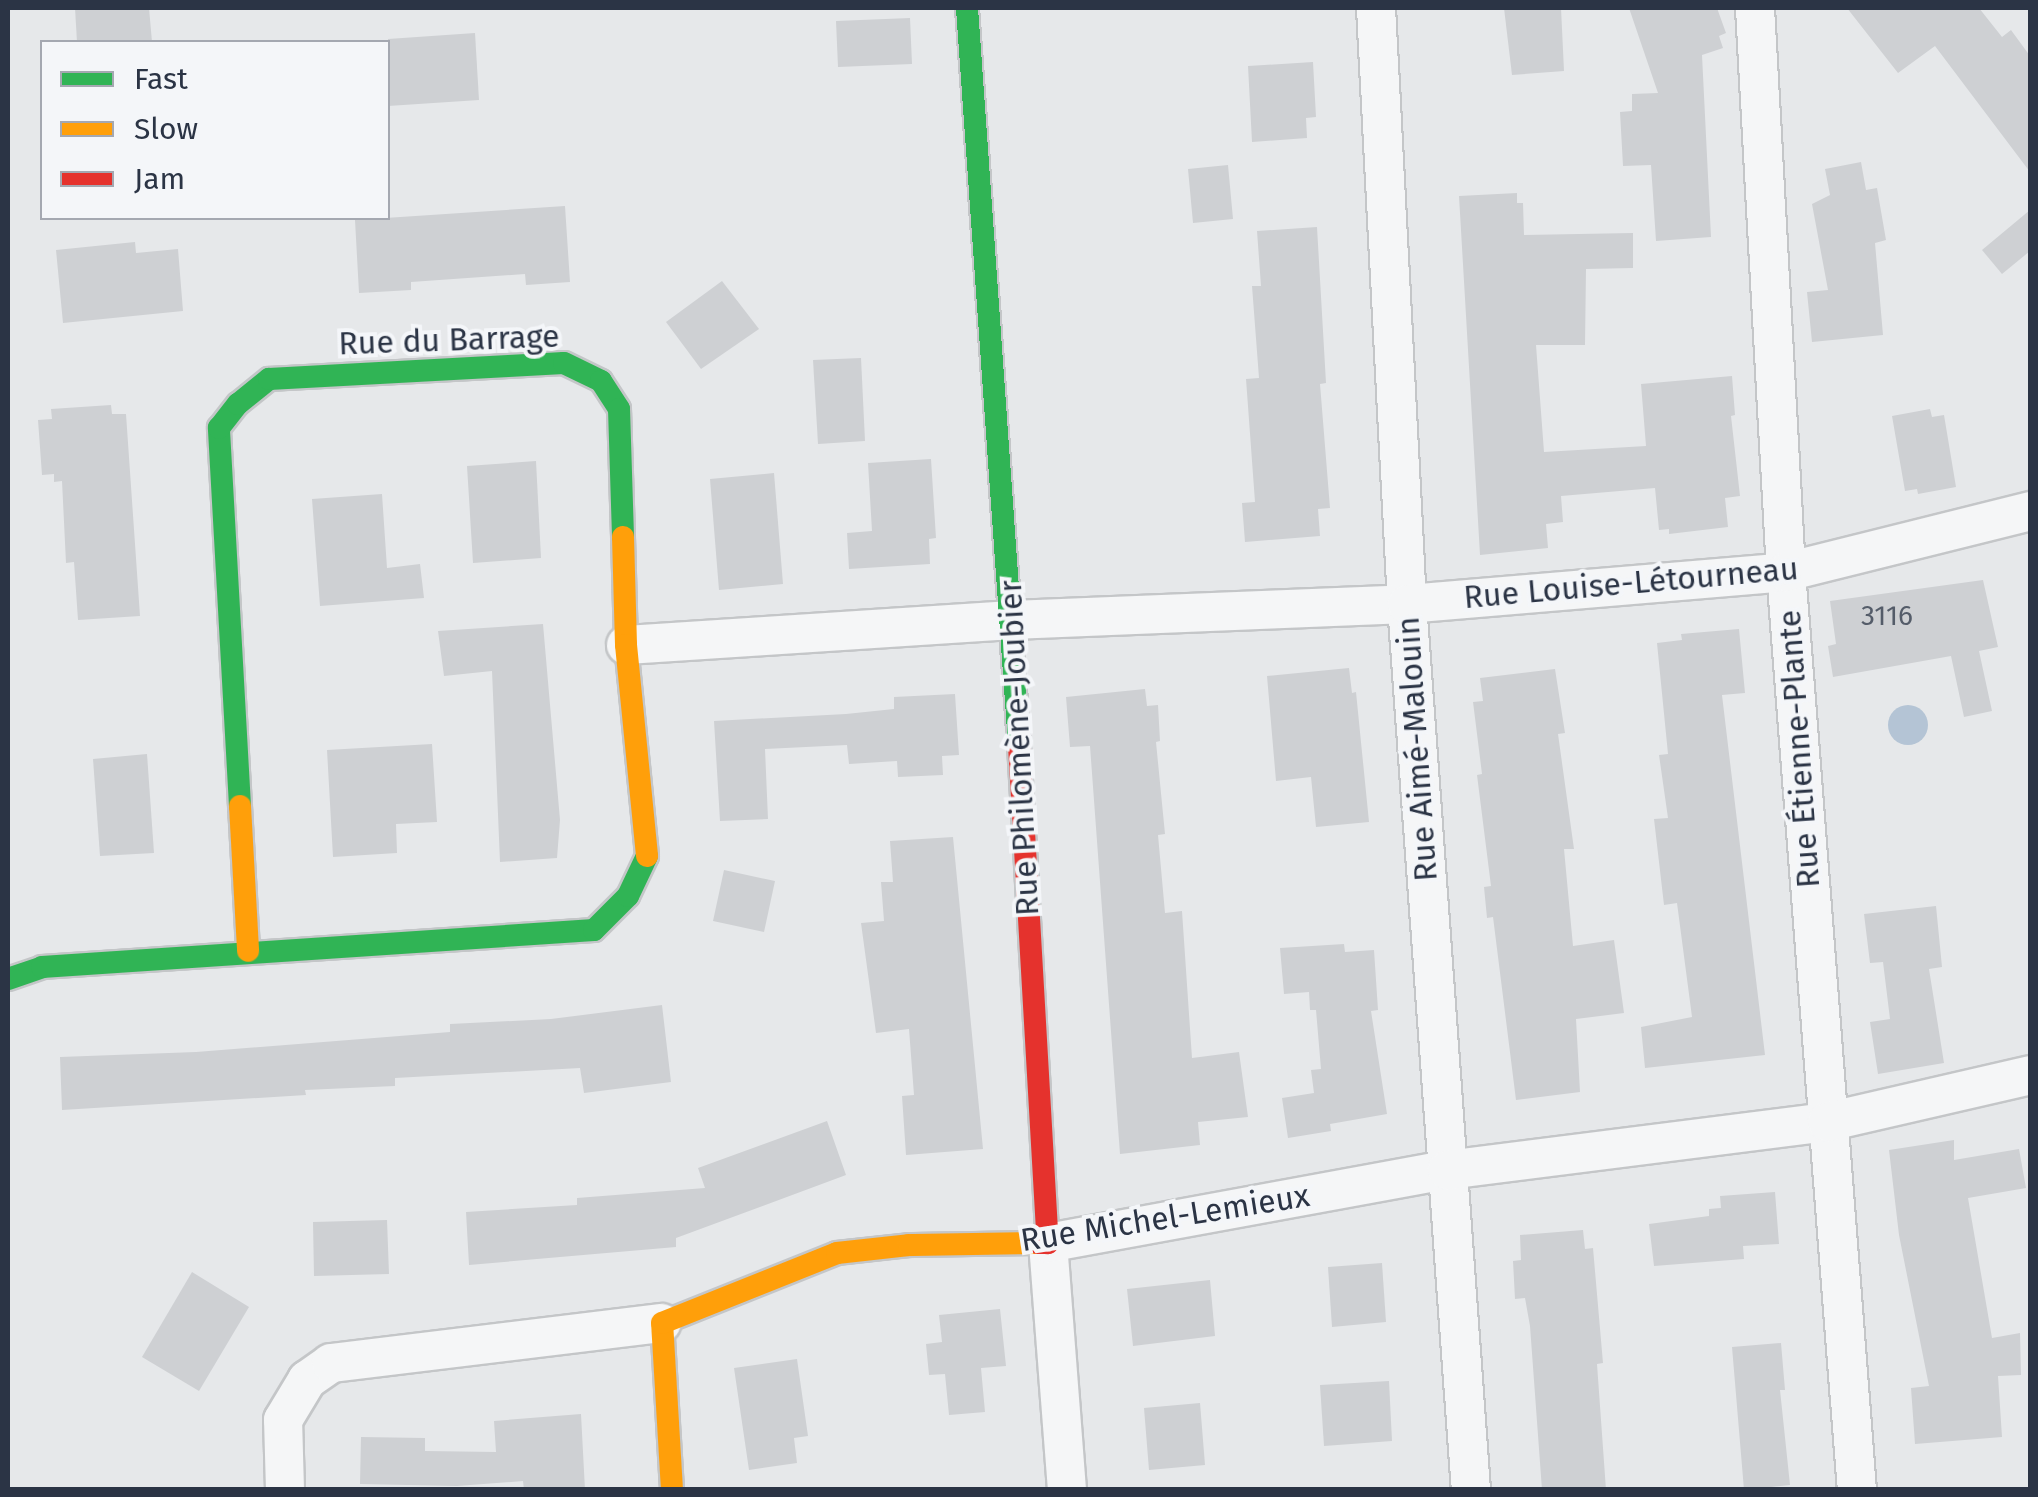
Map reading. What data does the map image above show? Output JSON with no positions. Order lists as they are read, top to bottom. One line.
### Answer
{"streets":{"street":["Rue du Barrage","Rue Louise-Létourneau","Rue Philomène-Joubier","Rue Aimé-Malouin","Rue Étienne-Plante","Rue Michel-Lemieux"]},"crossings":[["Rue du Barrage","Rue Louise-Létourneau"],["Rue Louise-Létourneau","Rue Philomène-Joubier"],["Rue Louise-Létourneau","Rue Aimé-Malouin"],["Rue Louise-Létourneau","Rue Étienne-Plante"],["Rue Philomène-Joubier","Rue Michel-Lemieux"],["Rue Aimé-Malouin","Rue Michel-Lemieux"],["Rue Étienne-Plante","Rue Michel-Lemieux"]],"house_numbers":["3116"],"legend":["Fast","Slow","Jam"]}
